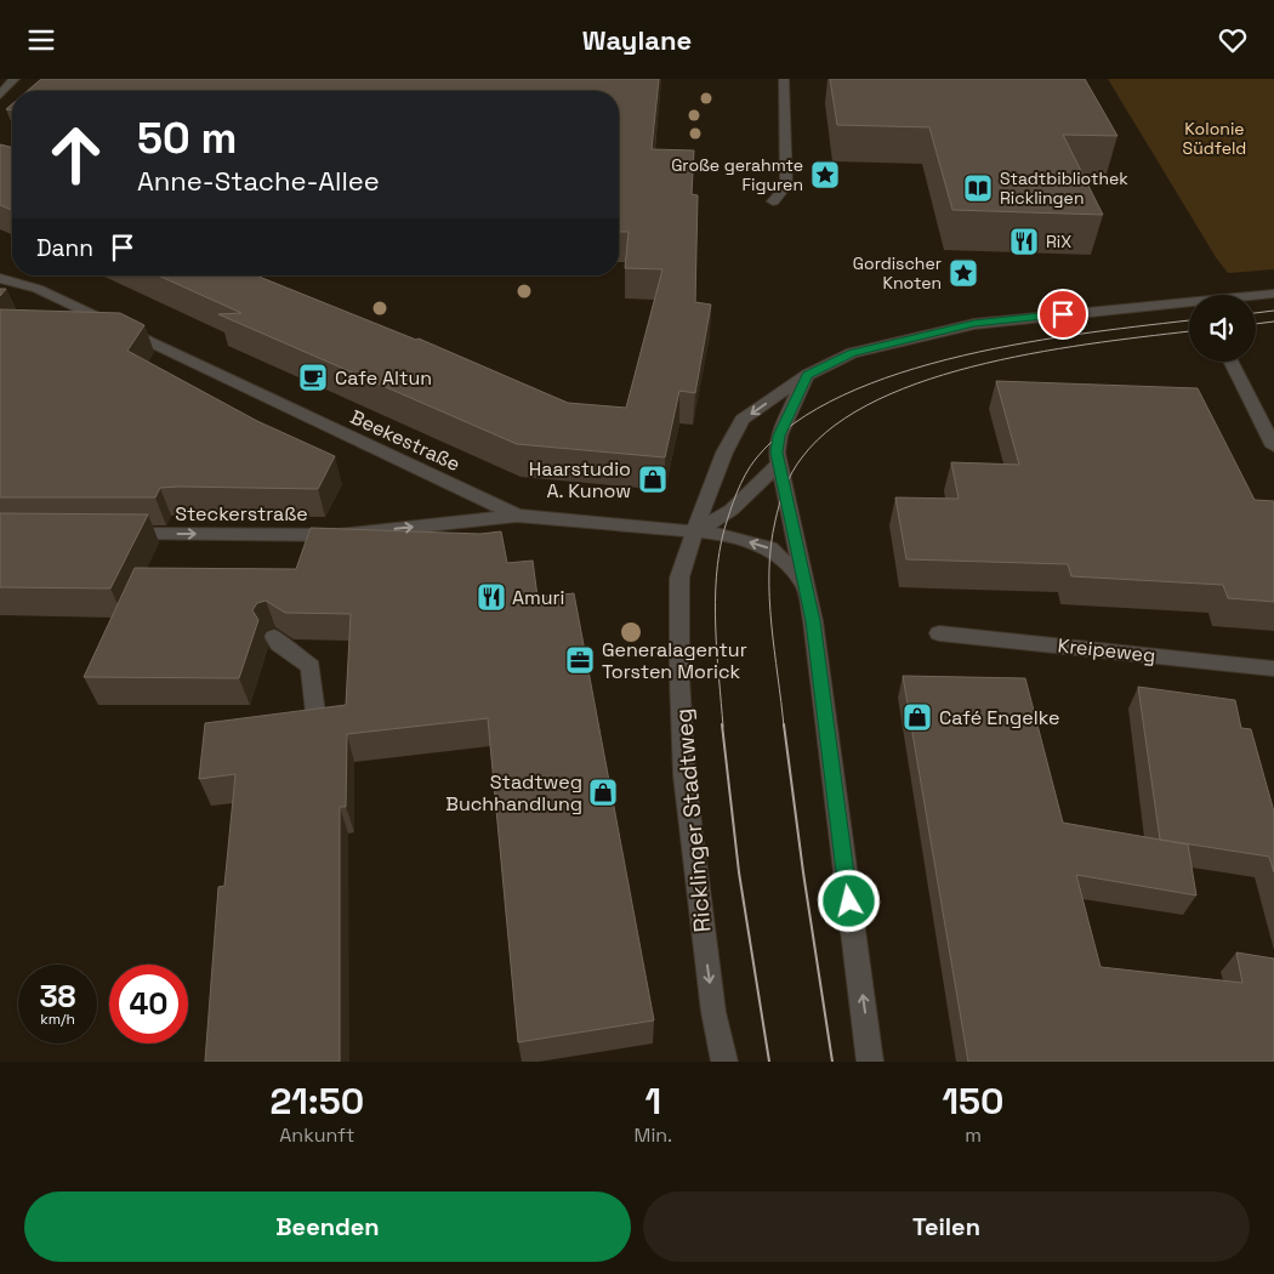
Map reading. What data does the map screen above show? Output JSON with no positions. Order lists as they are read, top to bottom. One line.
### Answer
{"streets":{"street":["Beekestraße","Steckerstraße","Kreipeweg","Ricklinger Stadtweg"]},"crossings":[["Beekestraße","Steckerstraße"],["Beekestraße","Ricklinger Stadtweg"]],"one_way":["Steckerstraße"],"parks":["Kolonie Südfeld"],"places":{"place":["Große gerahmte Figuren","Gordischer Knoten"],"library":["Stadtbibliothek Ricklingen"],"restaurant":["RiX","Amuri"],"cafe":["Cafe Altun"],"shop":["Haarstudio A. Kunow","Café Engelke","Stadtweg Buchhandlung"],"office":["Generalagentur Torsten Morick"]},"page":{"header":"Waylane","turn":["50 m","Anne-Stache-Allee"],"then":"Dann","speed":"38 km/h","limit":"40","eta":["21:50","Ankunft","1","Min.","150","m"],"buttons":["Beenden","Teilen"]}}
